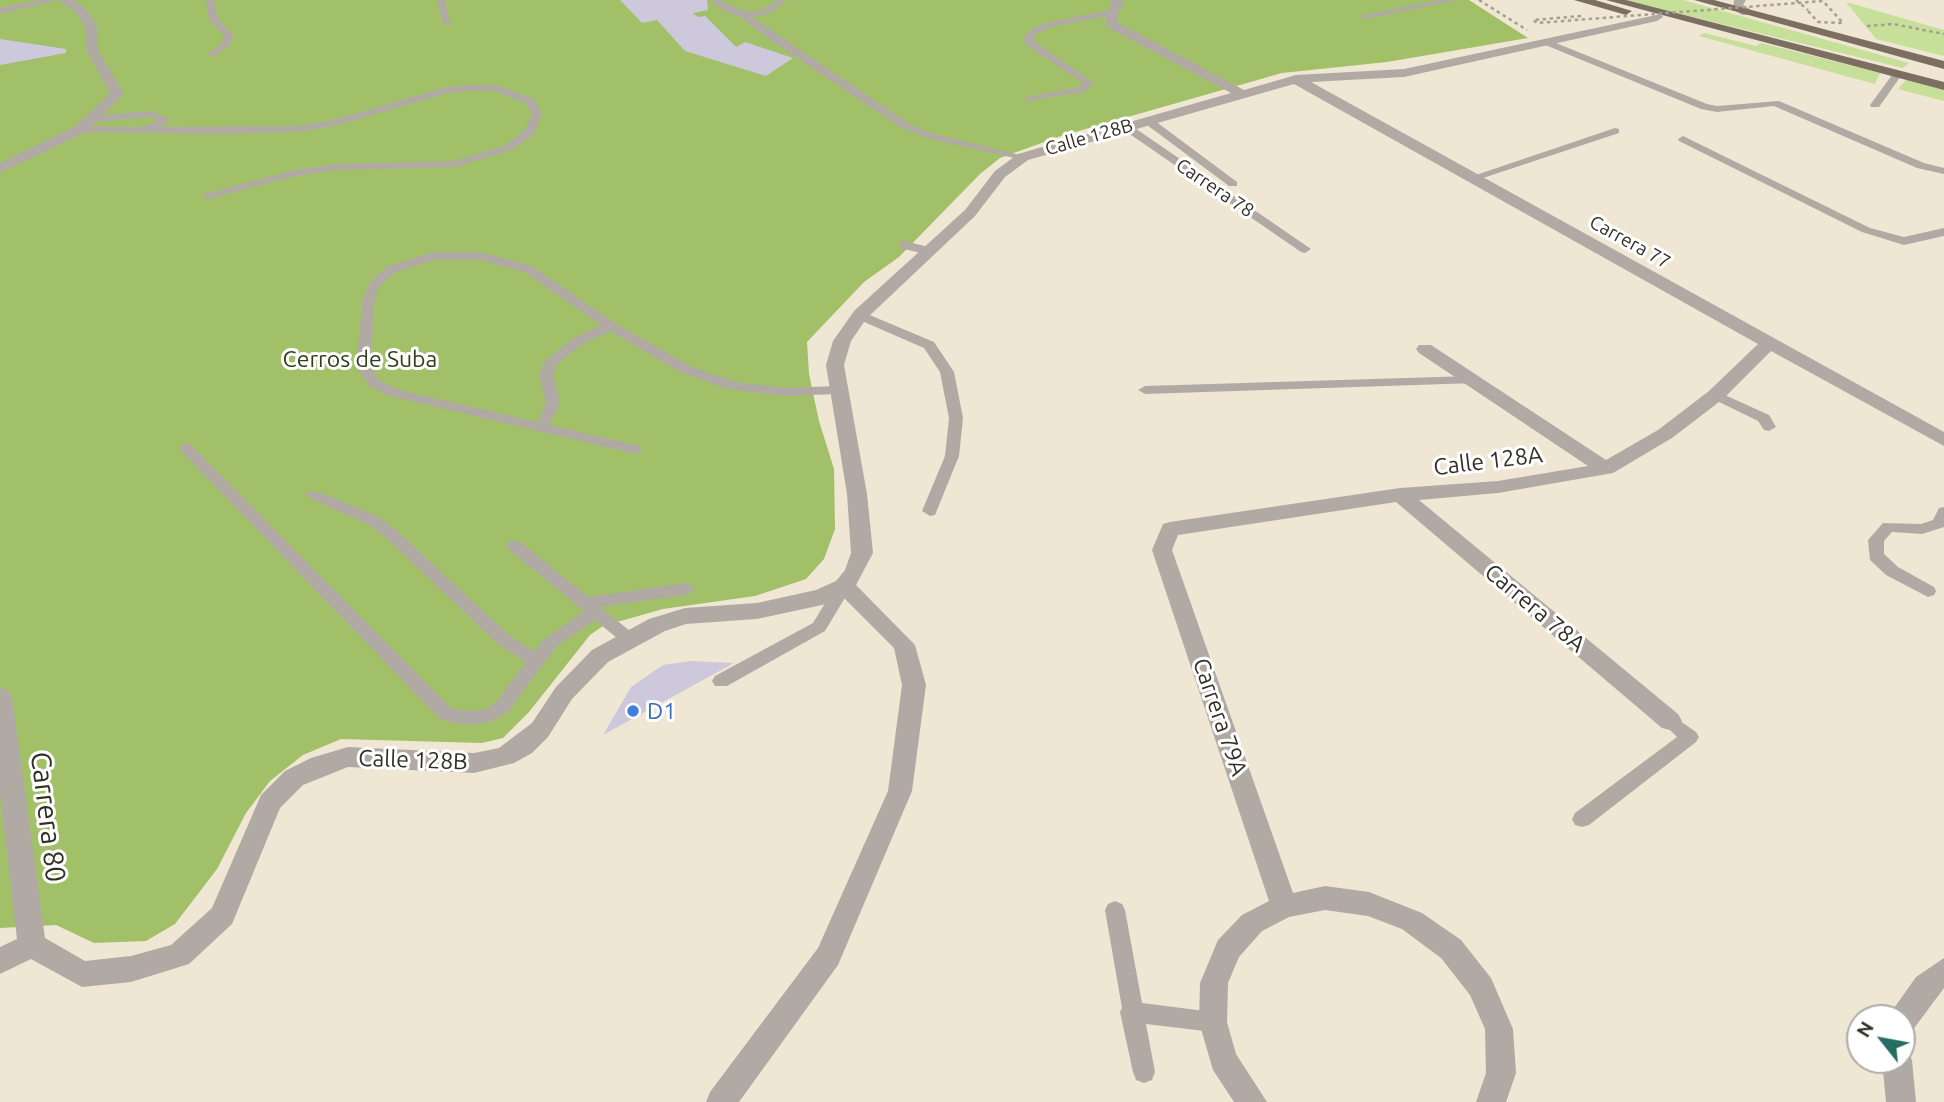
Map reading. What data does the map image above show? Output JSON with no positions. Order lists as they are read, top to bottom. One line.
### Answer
{"streets":{"street":["Calle 128B","Carrera 77","Calle 128A","Carrera 78A","Carrera 79A","Carrera 80"],"lane":["Carrera 78"]},"crossings":[["Calle 128B","Carrera 78"],["Calle 128B","Carrera 77"],["Calle 128B","Carrera 80"],["Carrera 77","Calle 128A"],["Calle 128A","Carrera 78A"],["Calle 128A","Carrera 79A"]],"parks":["Cerros de Suba"],"places":["D1"],"north":"top left"}
